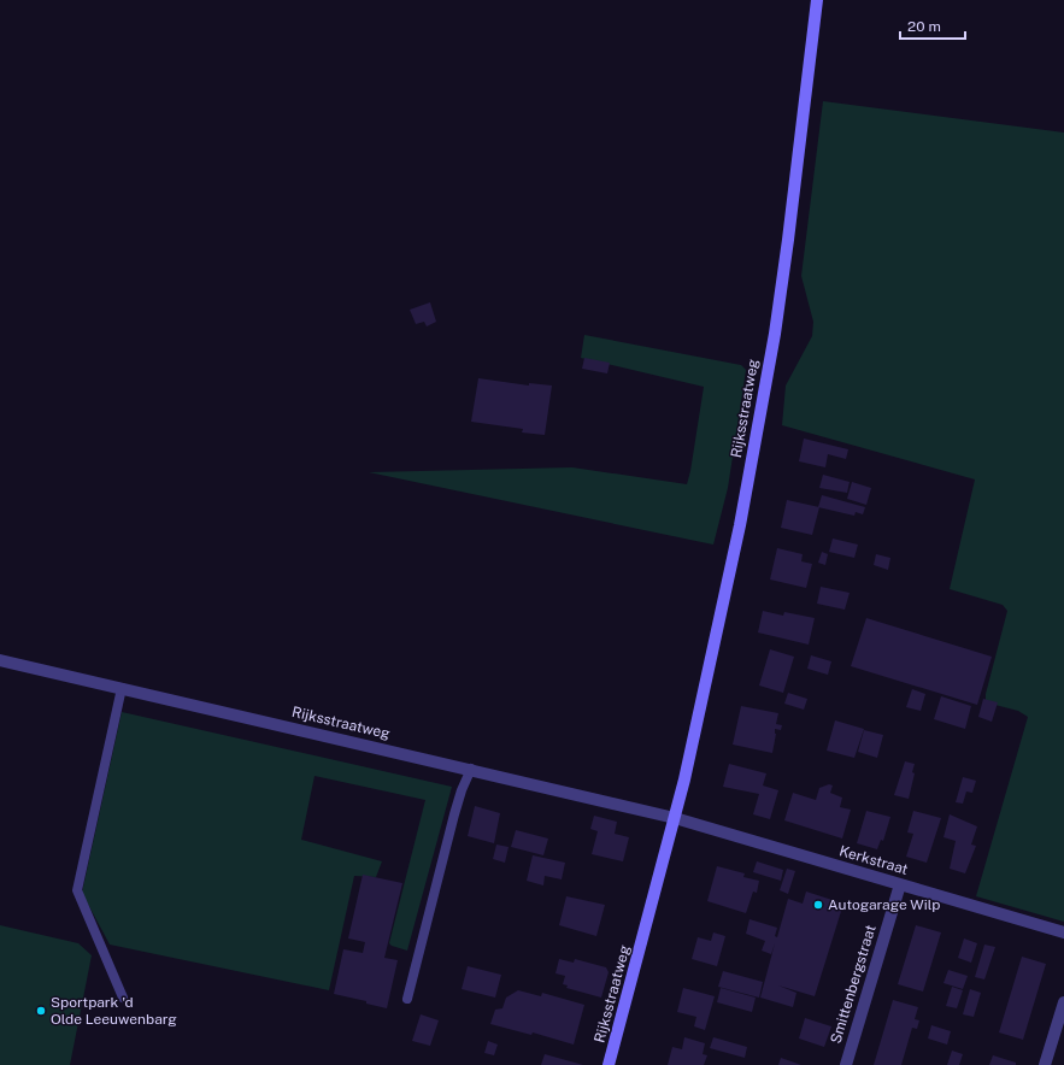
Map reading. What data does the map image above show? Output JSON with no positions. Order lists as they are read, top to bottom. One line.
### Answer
{"streets":{"main road":["Rijksstraatweg"],"street":["Kerkstraat","Smittenbergstraat"]},"crossings":[["Rijksstraatweg","Kerkstraat"],["Kerkstraat","Smittenbergstraat"]],"places":["Autogarage Wilp","Sportpark 'd Olde Leeuwenbarg"],"scale_bar":"20 m"}
